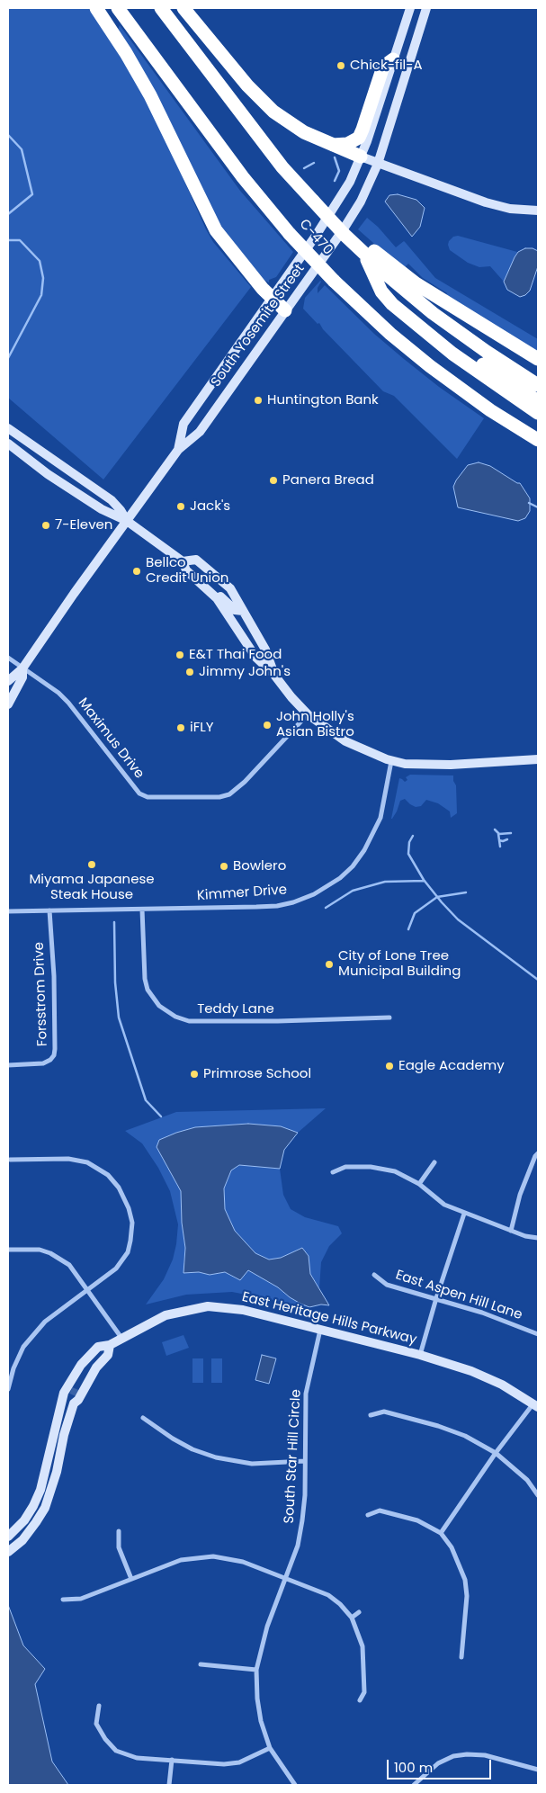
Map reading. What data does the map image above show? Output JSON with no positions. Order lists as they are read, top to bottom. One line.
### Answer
{"streets":{"highway":["C-470"],"main road":["South Yosemite Street","East Heritage Hills Parkway"],"street":["Maximus Drive","Kimmer Drive","Forsstrom Drive","Teddy Lane","East Aspen Hill Lane","South Star Hill Circle"]},"crossings":[["South Yosemite Street","Maximus Drive"],["Kimmer Drive","Forsstrom Drive"],["Kimmer Drive","Teddy Lane"],["East Heritage Hills Parkway","South Star Hill Circle"]],"places":["Chick-fil-A","Huntington Bank","Panera Bread","Jack's","7-Eleven","Bellco Credit Union","E&T Thai Food","Jimmy John's","John Holly's Asian Bistro","iFLY","Miyama Japanese Steak House","Bowlero","City of Lone Tree Municipal Building","Eagle Academy","Primrose School"],"scale_bar":"100 m"}
